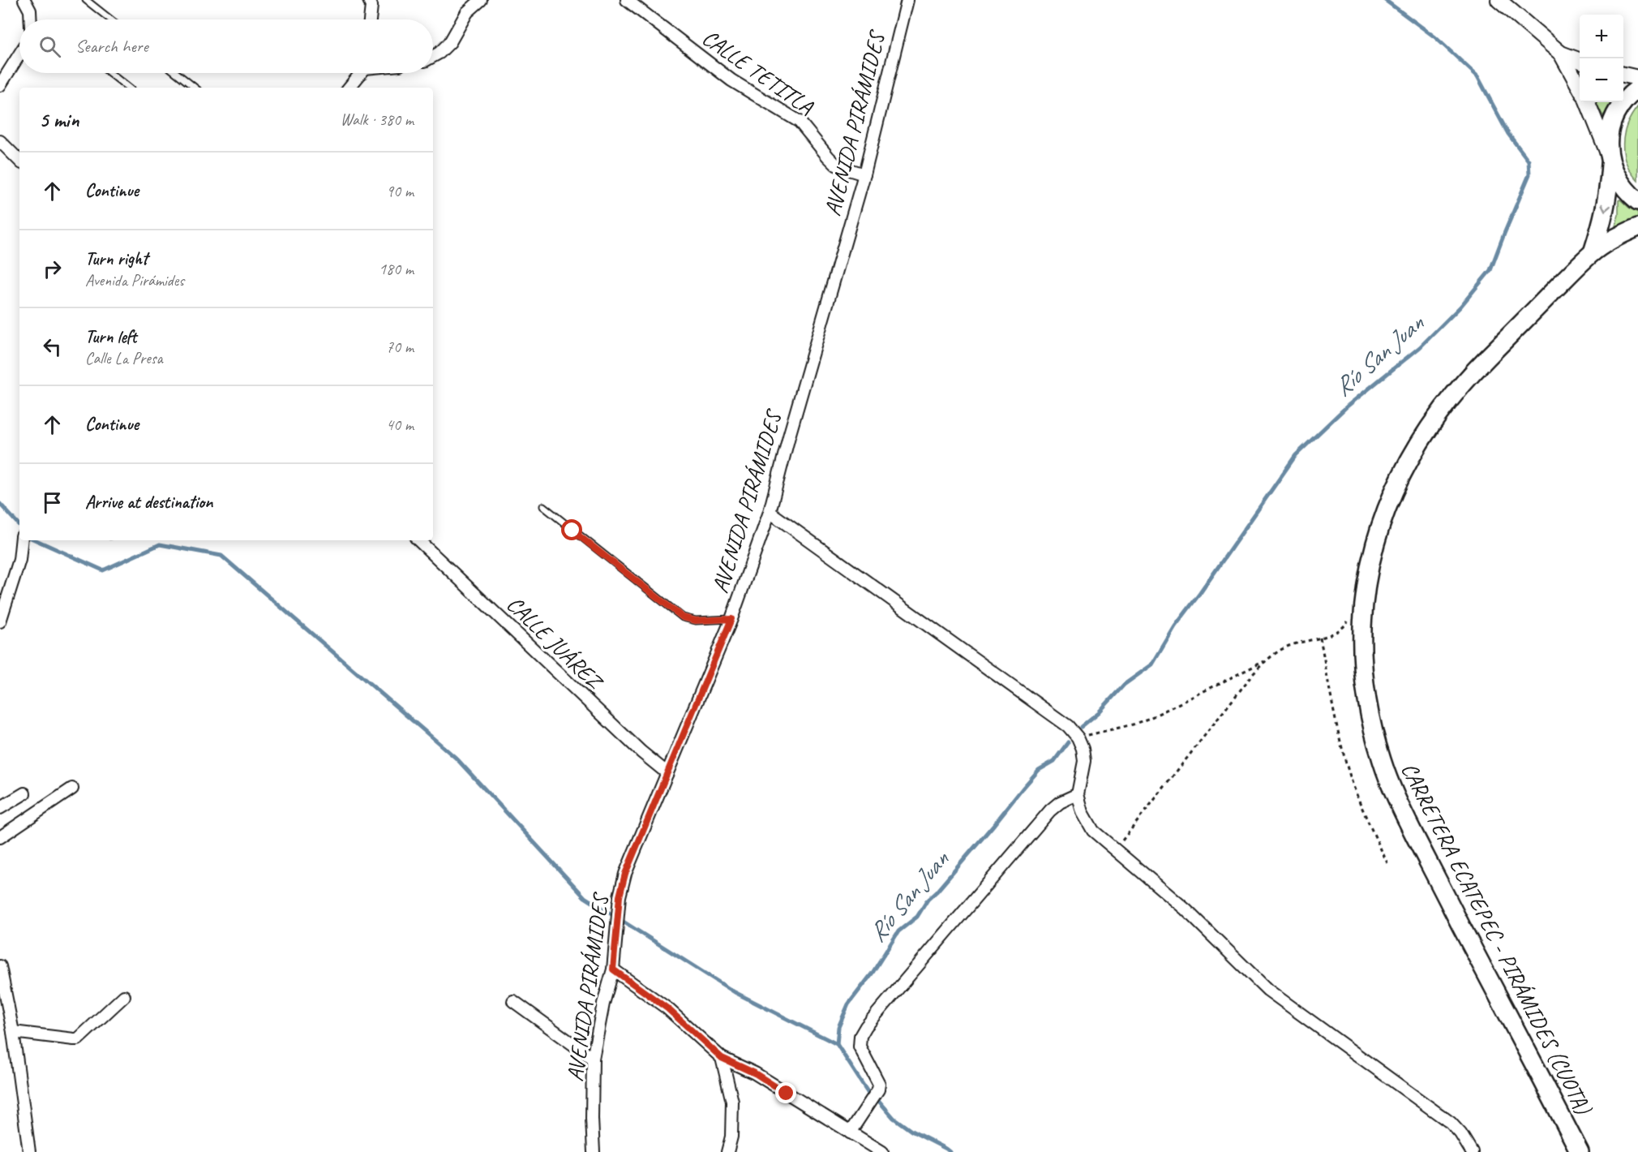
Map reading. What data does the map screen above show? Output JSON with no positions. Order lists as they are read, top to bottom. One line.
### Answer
{"streets":{"highway":["CARRETERA ECATEPEC - PIRÁMIDES (CUOTA)"],"street":["CALLE TETITLA","AVENIDA PIRÁMIDES","CALLE JUÁREZ"]},"crossings":[["CALLE TETITLA","AVENIDA PIRÁMIDES"],["AVENIDA PIRÁMIDES","CALLE JUÁREZ"]],"water":["Río San Juan"],"page":{"map_buttons":["+","−"],"search":"Search here","heading":["5 min","Walk · 380 m"],"list":[["Continue","90 m"],["Turn right","Avenida Pirámides","180 m"],["Turn left","Calle La Presa","70 m"],["Continue","40 m"],"Arrive at destination"]}}
